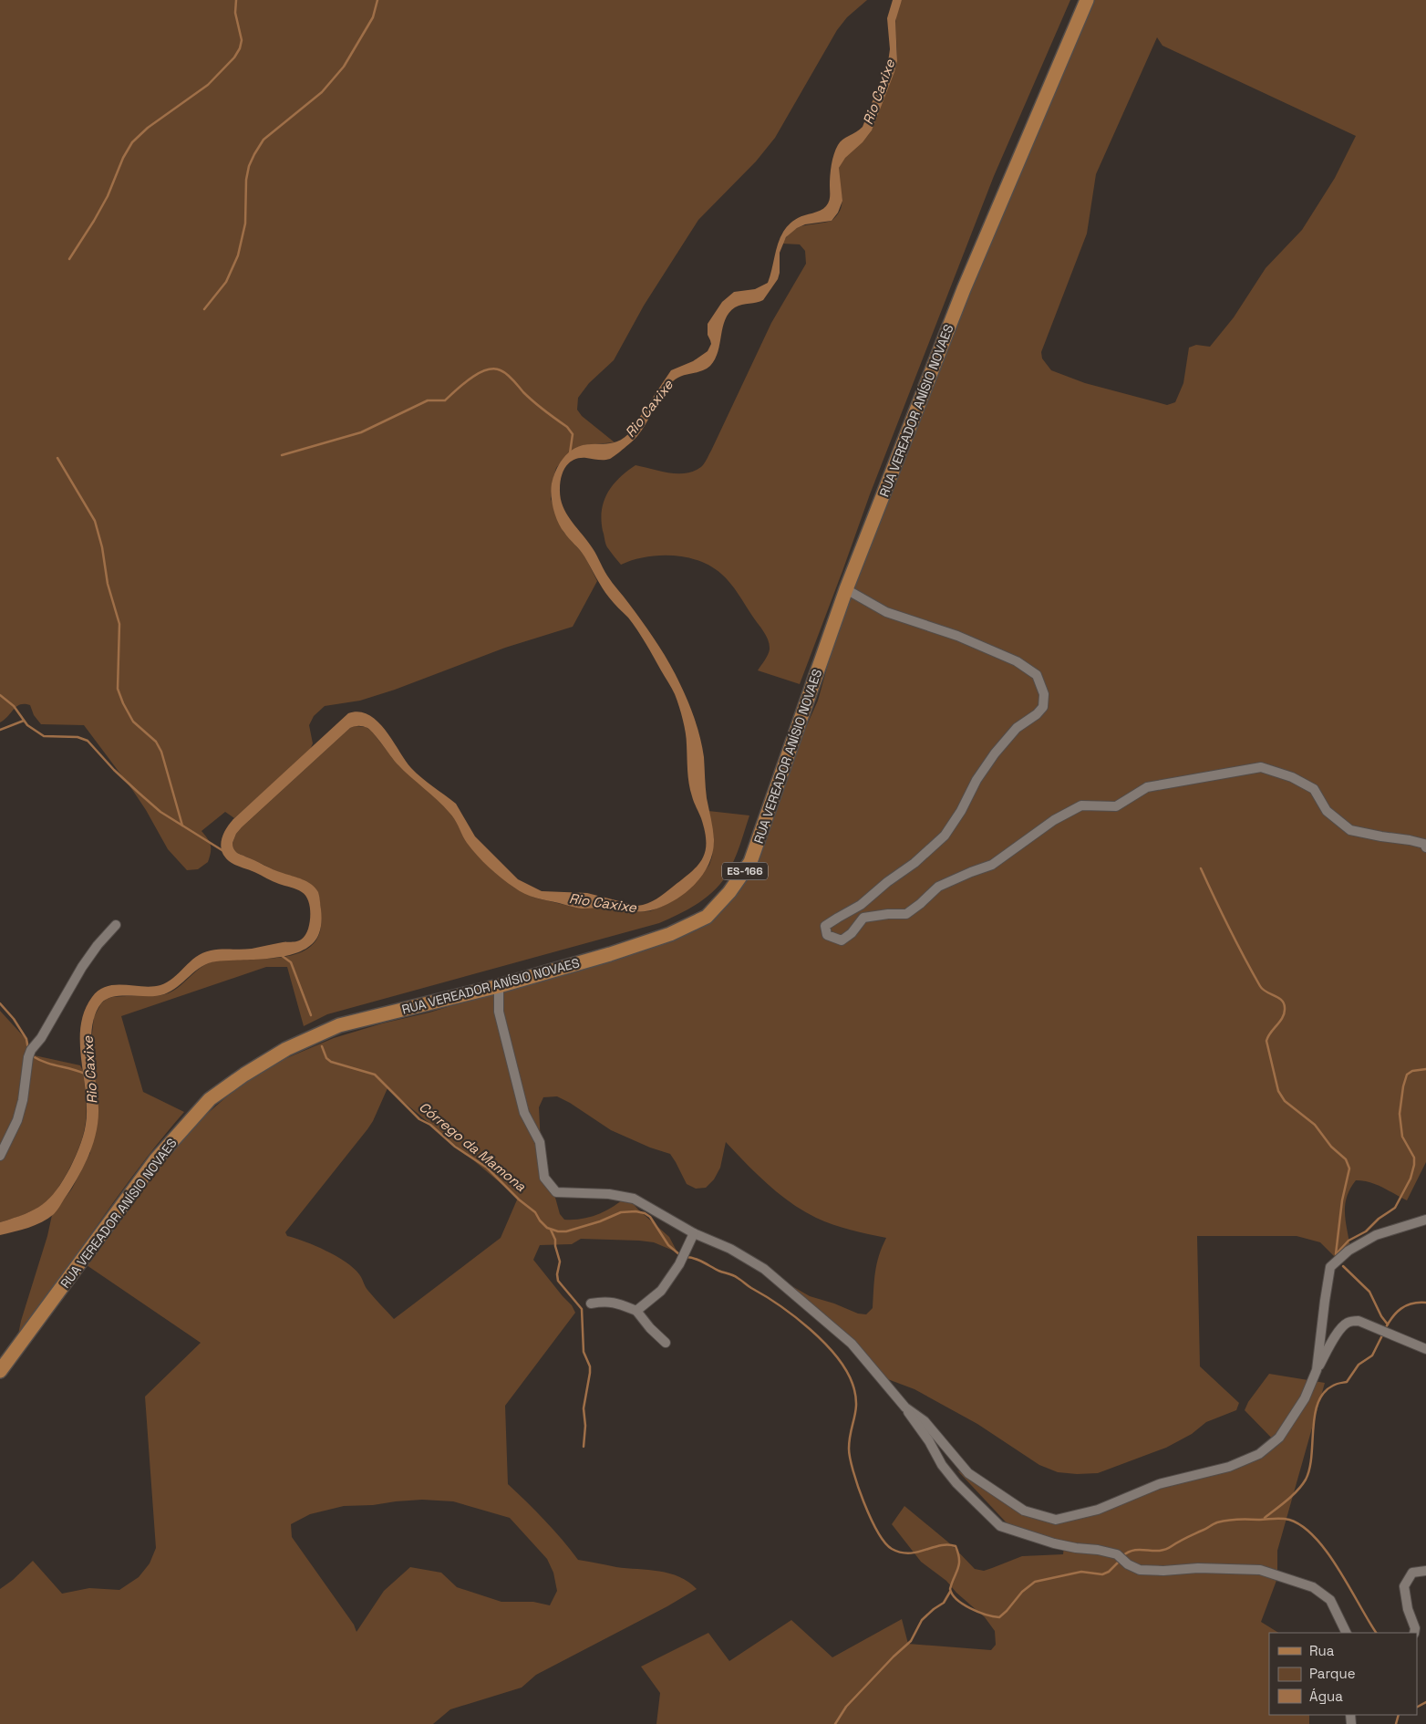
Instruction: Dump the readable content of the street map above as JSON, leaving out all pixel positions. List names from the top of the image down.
{
  "streets": {
    "main road": ["RUA VEREADOR ANÍSIO NOVAES", "ES-166"]
  },
  "water": ["Rio Caxixe", "Córrego da Mamona"],
  "legend": ["Rua", "Parque", "Água"]
}
